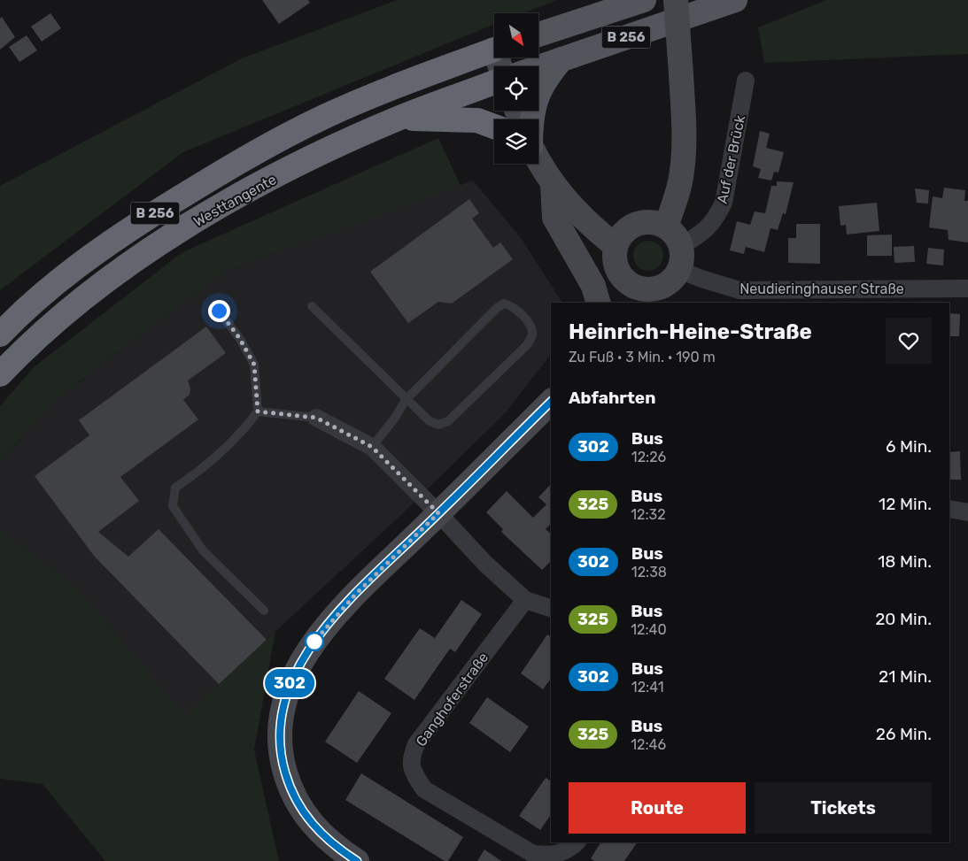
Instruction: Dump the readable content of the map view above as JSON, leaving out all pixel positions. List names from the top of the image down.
{
  "streets": {
    "highway": ["B 256", "Westtangente"],
    "street": ["Auf der Brück", "Neudieringhauser Straße", "Ganghoferstraße"]
  },
  "crossings": [
    ["B 256", "Westtangente"],
    ["Auf der Brück", "Neudieringhauser Straße"]
  ],
  "lines": ["bus line 302"],
  "north": "bottom right",
  "page": {
    "on_map": "302",
    "heading": [
      ["Heinrich-Heine-Straße", "Zu Fuß · 3 Min. · 190 m"],
      "Abfahrten"
    ],
    "list": [
      {
        "mark": "302",
        "name": "Bus",
        "note": "12:26",
        "value": "6 Min."
      },
      {
        "mark": "325",
        "name": "Bus",
        "note": "12:32",
        "value": "12 Min."
      },
      {
        "mark": "302",
        "name": "Bus",
        "note": "12:38",
        "value": "18 Min."
      },
      {
        "mark": "325",
        "name": "Bus",
        "note": "12:40",
        "value": "20 Min."
      },
      {
        "mark": "302",
        "name": "Bus",
        "note": "12:41",
        "value": "21 Min."
      },
      {
        "mark": "325",
        "name": "Bus",
        "note": "12:46",
        "value": "26 Min."
      }
    ],
    "buttons": ["Route", "Tickets"]
  }
}
